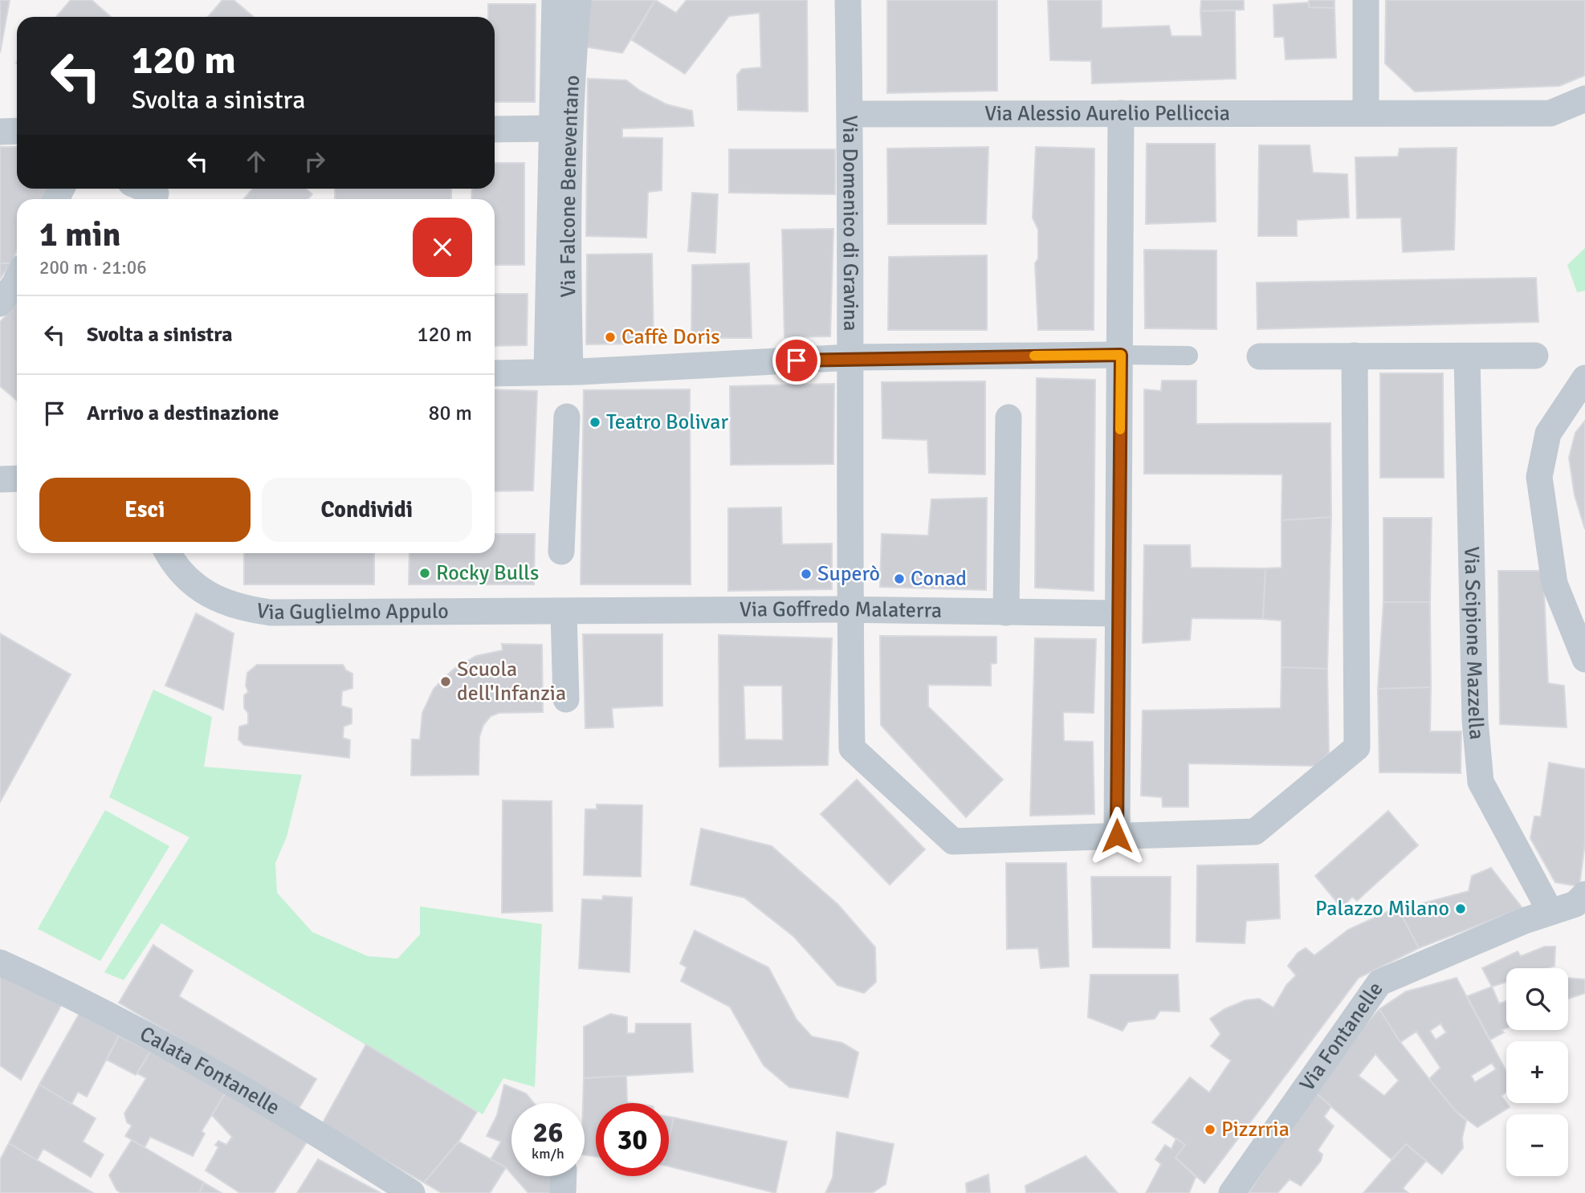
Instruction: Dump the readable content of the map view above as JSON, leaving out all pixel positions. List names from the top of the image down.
{
  "streets": {
    "street": [
      "Via Alessio Aurelio Pelliccia",
      "Via Falcone Beneventano",
      "Via Domenico di Gravina",
      "Via Guglielmo Appulo",
      "Via Goffredo Malaterra",
      "Via Scipione Mazzella",
      "Via Fontanelle",
      "Calata Fontanelle"
    ]
  },
  "crossings": [
    ["Via Alessio Aurelio Pelliccia", "Via Domenico di Gravina"],
    ["Via Domenico di Gravina", "Via Goffredo Malaterra"],
    ["Via Guglielmo Appulo", "Via Goffredo Malaterra"],
    ["Via Scipione Mazzella", "Via Fontanelle"]
  ],
  "places": [
    "Caffè Doris",
    "Teatro Bolivar",
    "Rocky Bulls",
    "Superò",
    "Conad",
    "Scuola dell'Infanzia",
    "Palazzo Milano",
    "Pizzrria"
  ],
  "page": {
    "turn": ["120 m", "Svolta a sinistra"],
    "heading": ["1 min", "200 m · 21:06"],
    "list": [
      {
        "name": "Svolta a sinistra",
        "value": "120 m"
      },
      {
        "name": "Arrivo a destinazione",
        "value": "80 m"
      }
    ],
    "buttons": ["Esci", "Condividi"],
    "map_buttons": ["+", "−"],
    "speed": "26 km/h",
    "limit": "30"
  }
}
